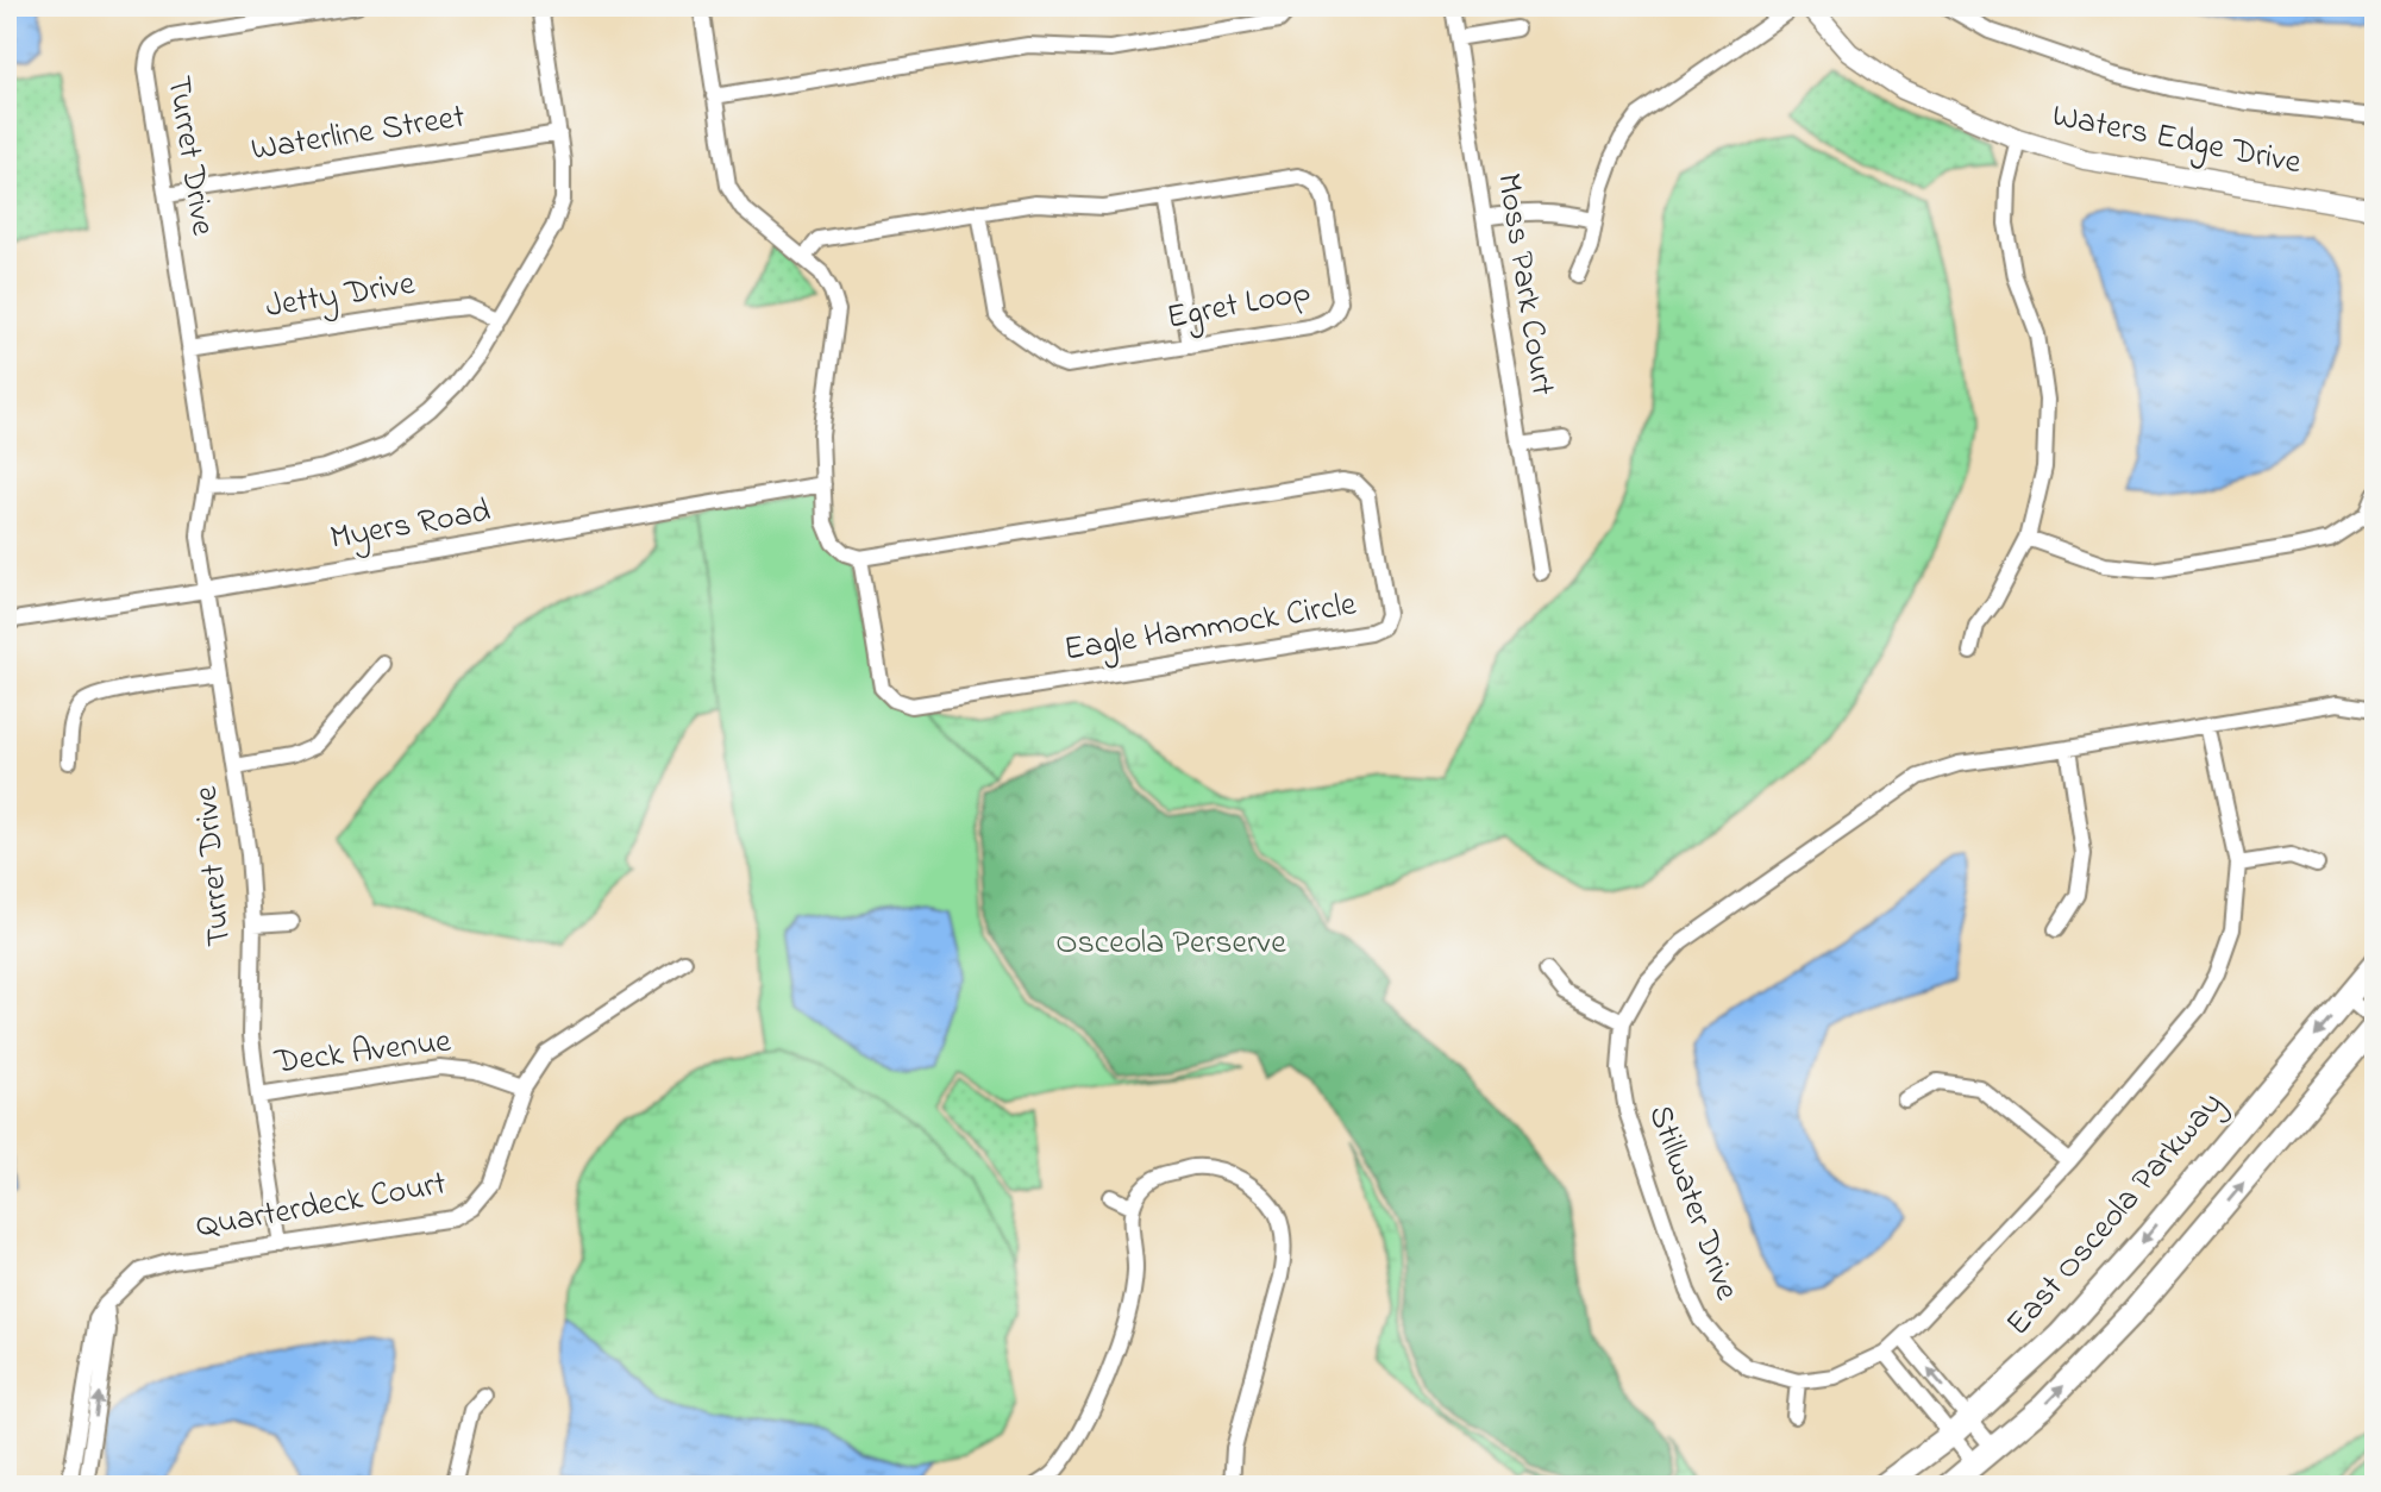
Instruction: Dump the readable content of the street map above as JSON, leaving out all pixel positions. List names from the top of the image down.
{
  "streets": {
    "main road": ["East Osceola Parkway"],
    "street": [
      "Waterline Street",
      "Waters Edge Drive",
      "Turret Drive",
      "Moss Park Court",
      "Jetty Drive",
      "Egret Loop",
      "Myers Road",
      "Eagle Hammock Circle",
      "Deck Avenue",
      "Stillwater Drive",
      "Quarterdeck Court"
    ]
  },
  "crossings": [
    ["Waterline Street", "Turret Drive"],
    ["Turret Drive", "Jetty Drive"],
    ["Turret Drive", "Myers Road"],
    ["Turret Drive", "Deck Avenue"],
    ["Turret Drive", "Quarterdeck Court"],
    ["Deck Avenue", "Quarterdeck Court"]
  ],
  "parks": ["Osceola Perserve"]
}
